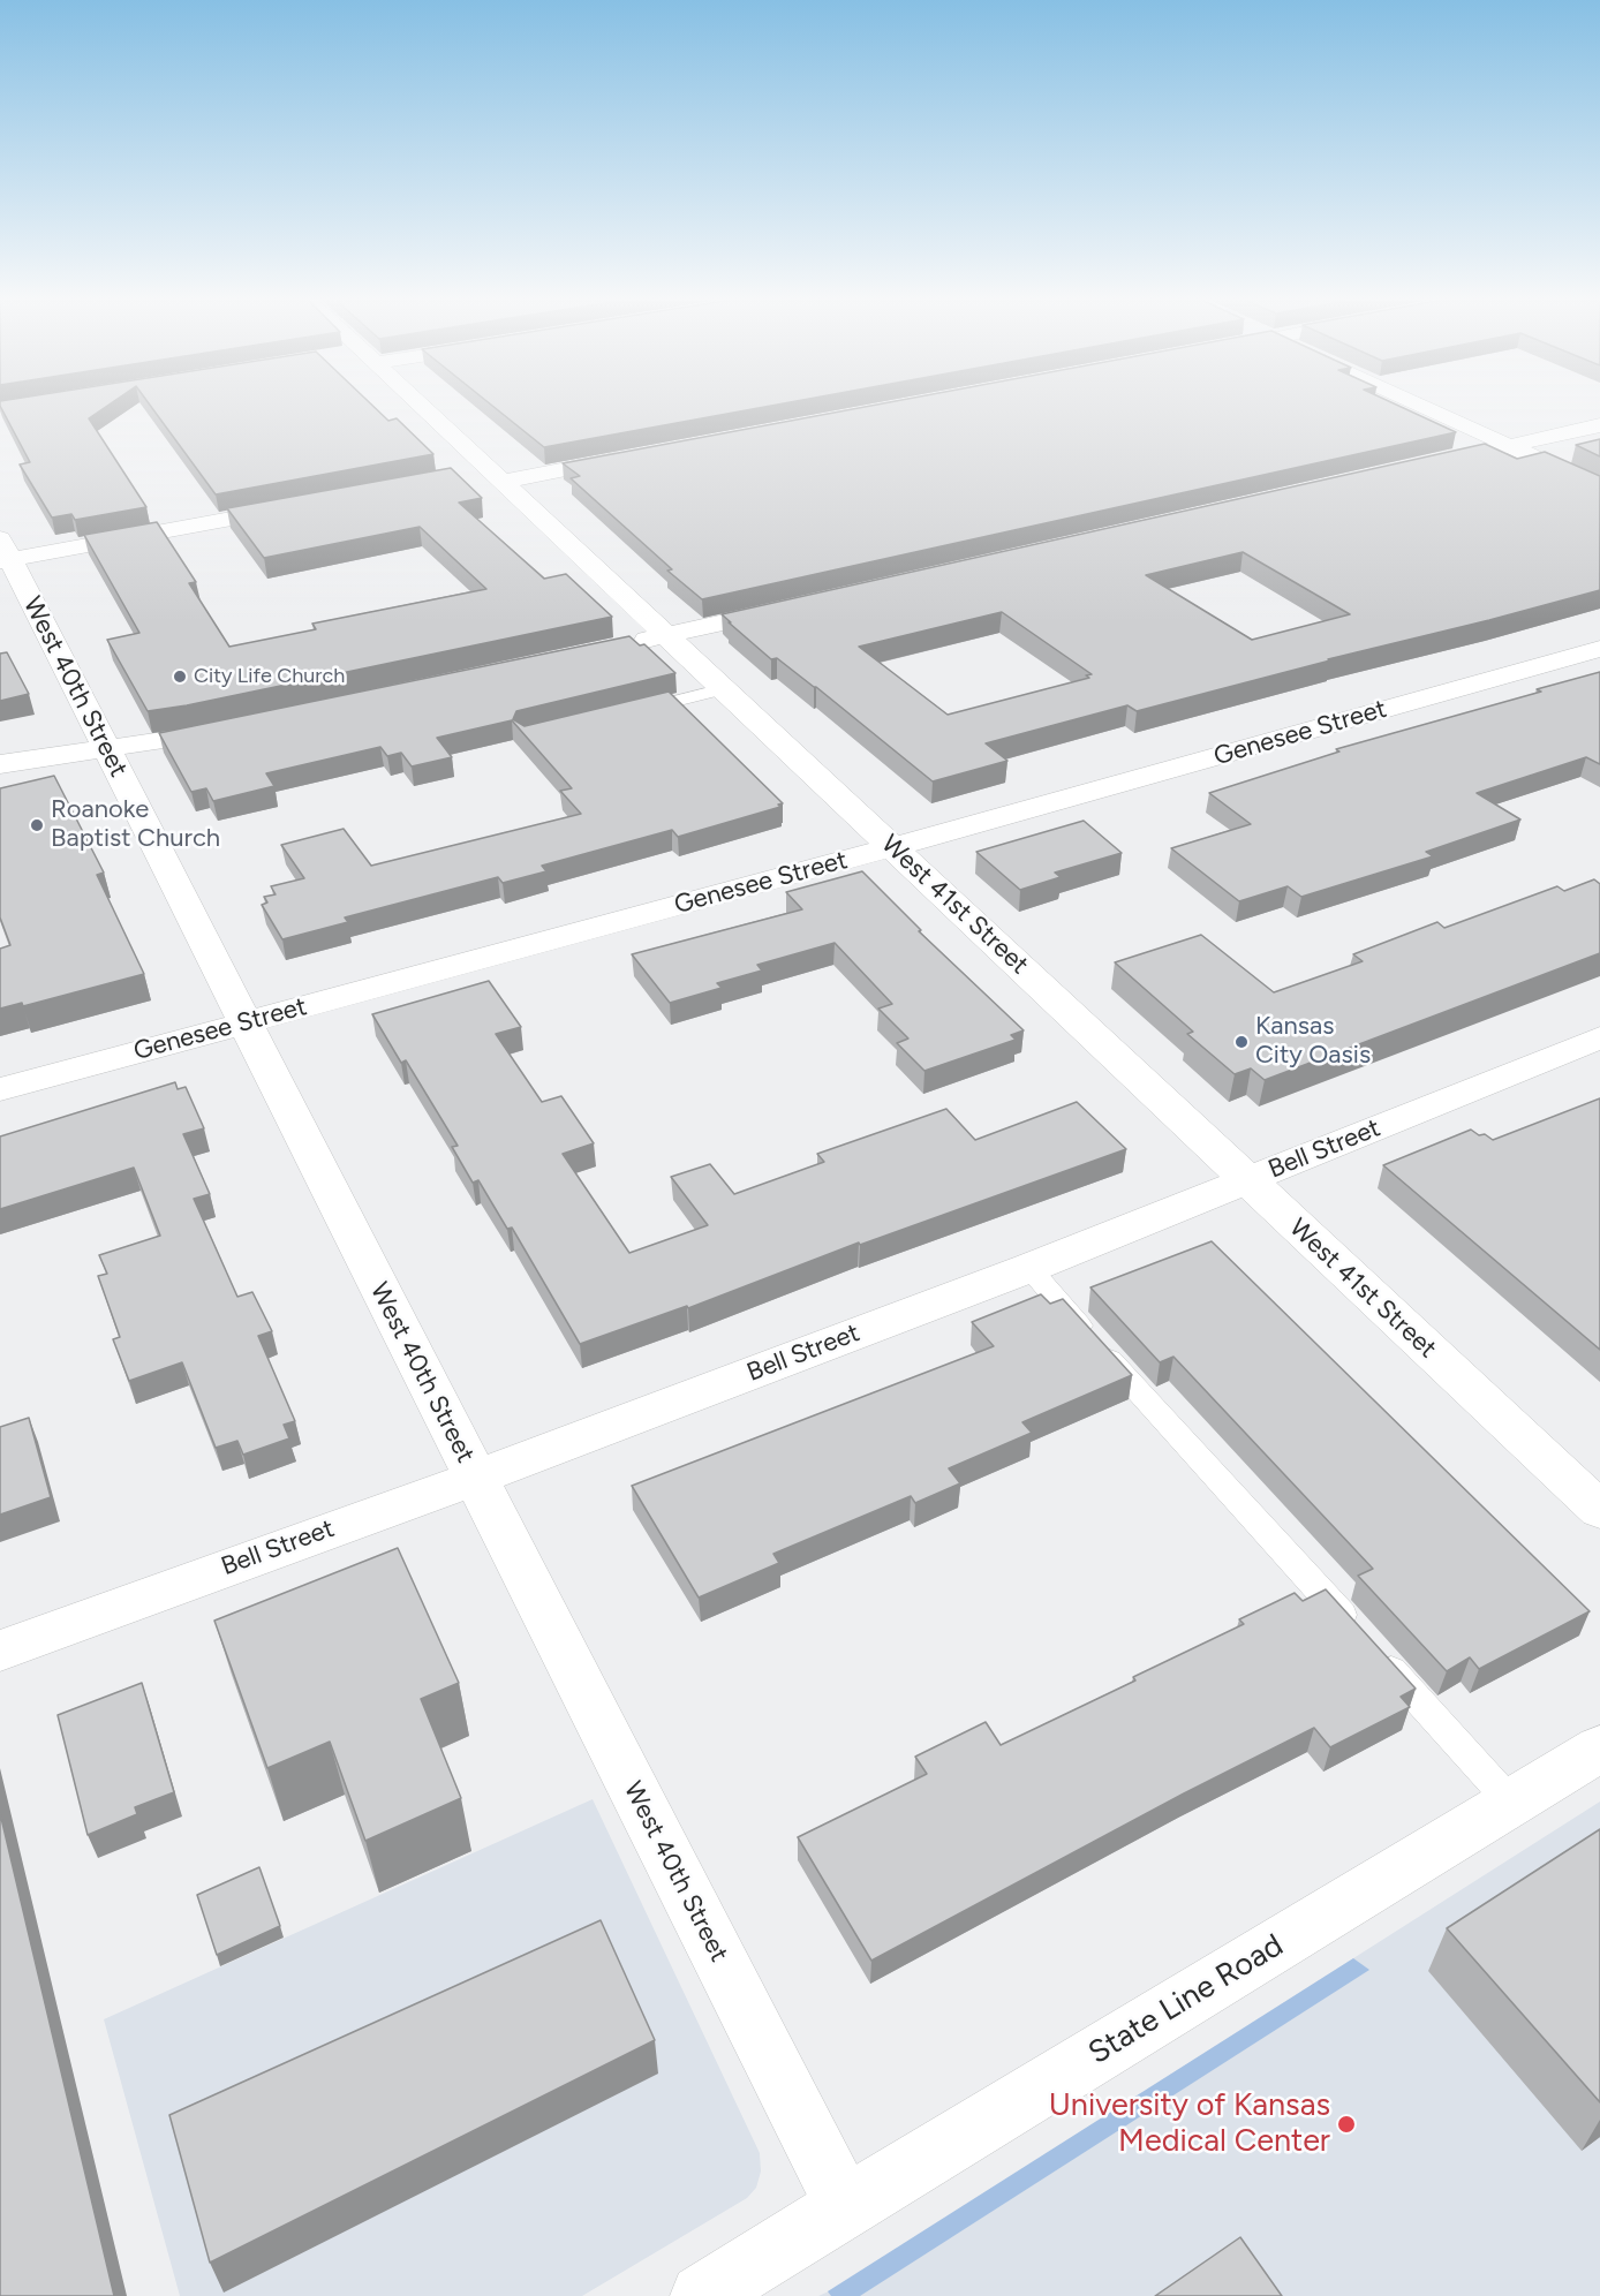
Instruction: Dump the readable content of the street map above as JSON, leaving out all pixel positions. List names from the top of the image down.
{
  "streets": {
    "street": [
      "West 40th Street",
      "Genesee Street",
      "West 41st Street",
      "Bell Street",
      "State Line Road"
    ]
  },
  "crossings": [
    ["West 40th Street", "Genesee Street"],
    ["West 40th Street", "Bell Street"],
    ["West 40th Street", "State Line Road"],
    ["Genesee Street", "West 41st Street"],
    ["West 41st Street", "Bell Street"]
  ],
  "places": [
    "City Life Church",
    "Roanoke Baptist Church",
    "Kansas City Oasis",
    "University of Kansas Medical Center"
  ]
}
